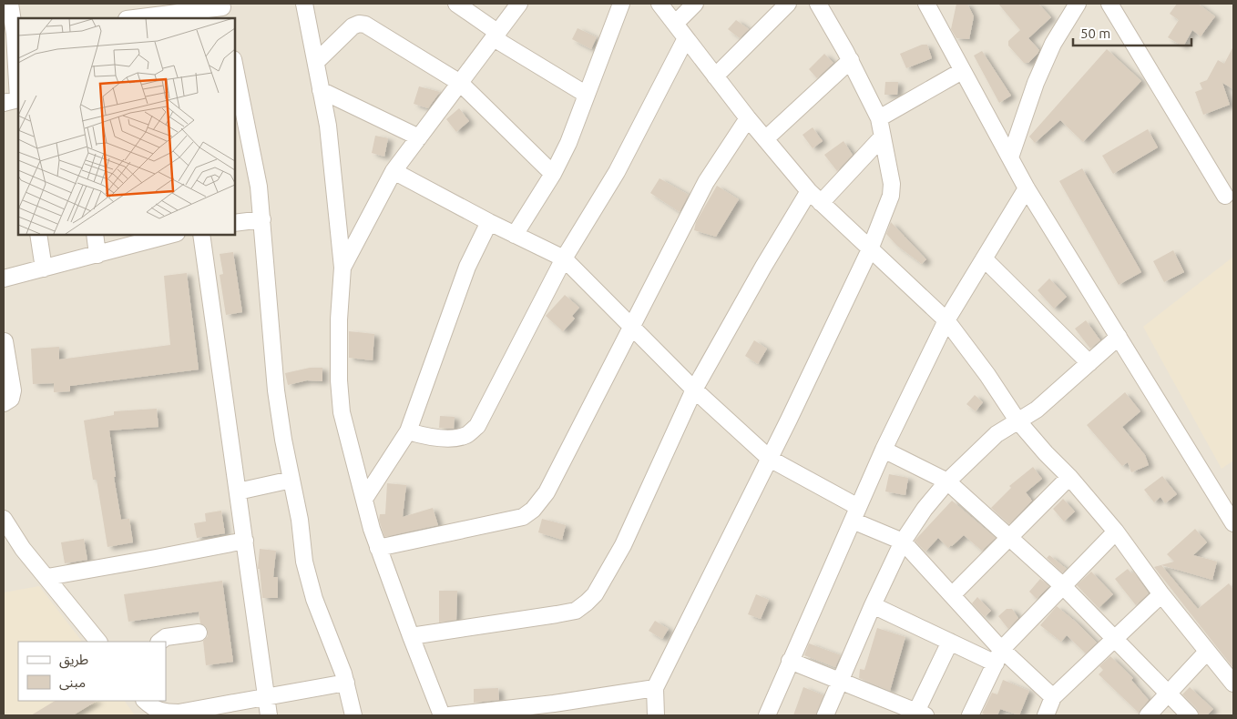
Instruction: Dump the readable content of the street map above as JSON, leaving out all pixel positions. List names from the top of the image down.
{
  "legend": ["طريق", "مبنى"],
  "scale_bar": "50 m"
}
